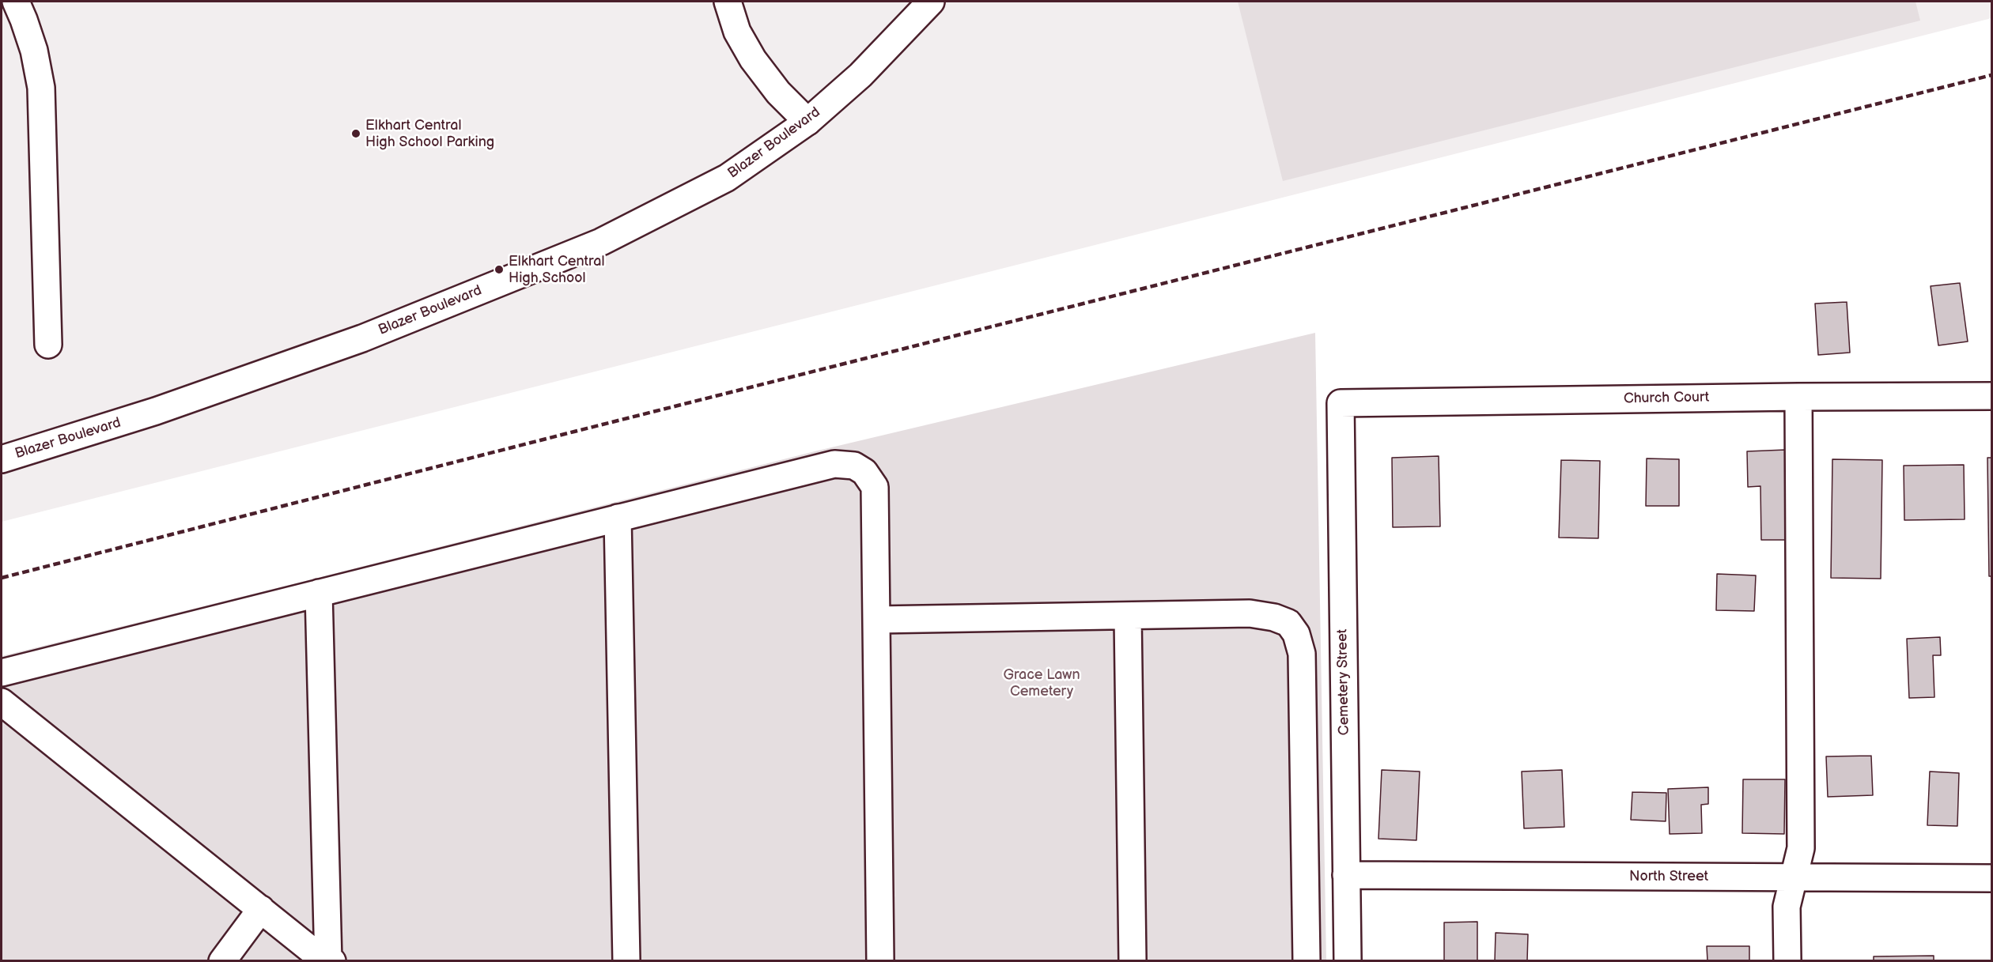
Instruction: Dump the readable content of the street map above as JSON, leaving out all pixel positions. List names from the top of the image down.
{
  "streets": {
    "street": [
      "Blazer Boulevard",
      "Church Court",
      "Cemetery Street",
      "North Street"
    ]
  },
  "crossings": [
    ["Church Court", "Cemetery Street"],
    ["Cemetery Street", "North Street"]
  ],
  "parks": ["Grace Lawn Cemetery"],
  "places": ["Elkhart Central High School Parking", "Elkhart Central High School"]
}
